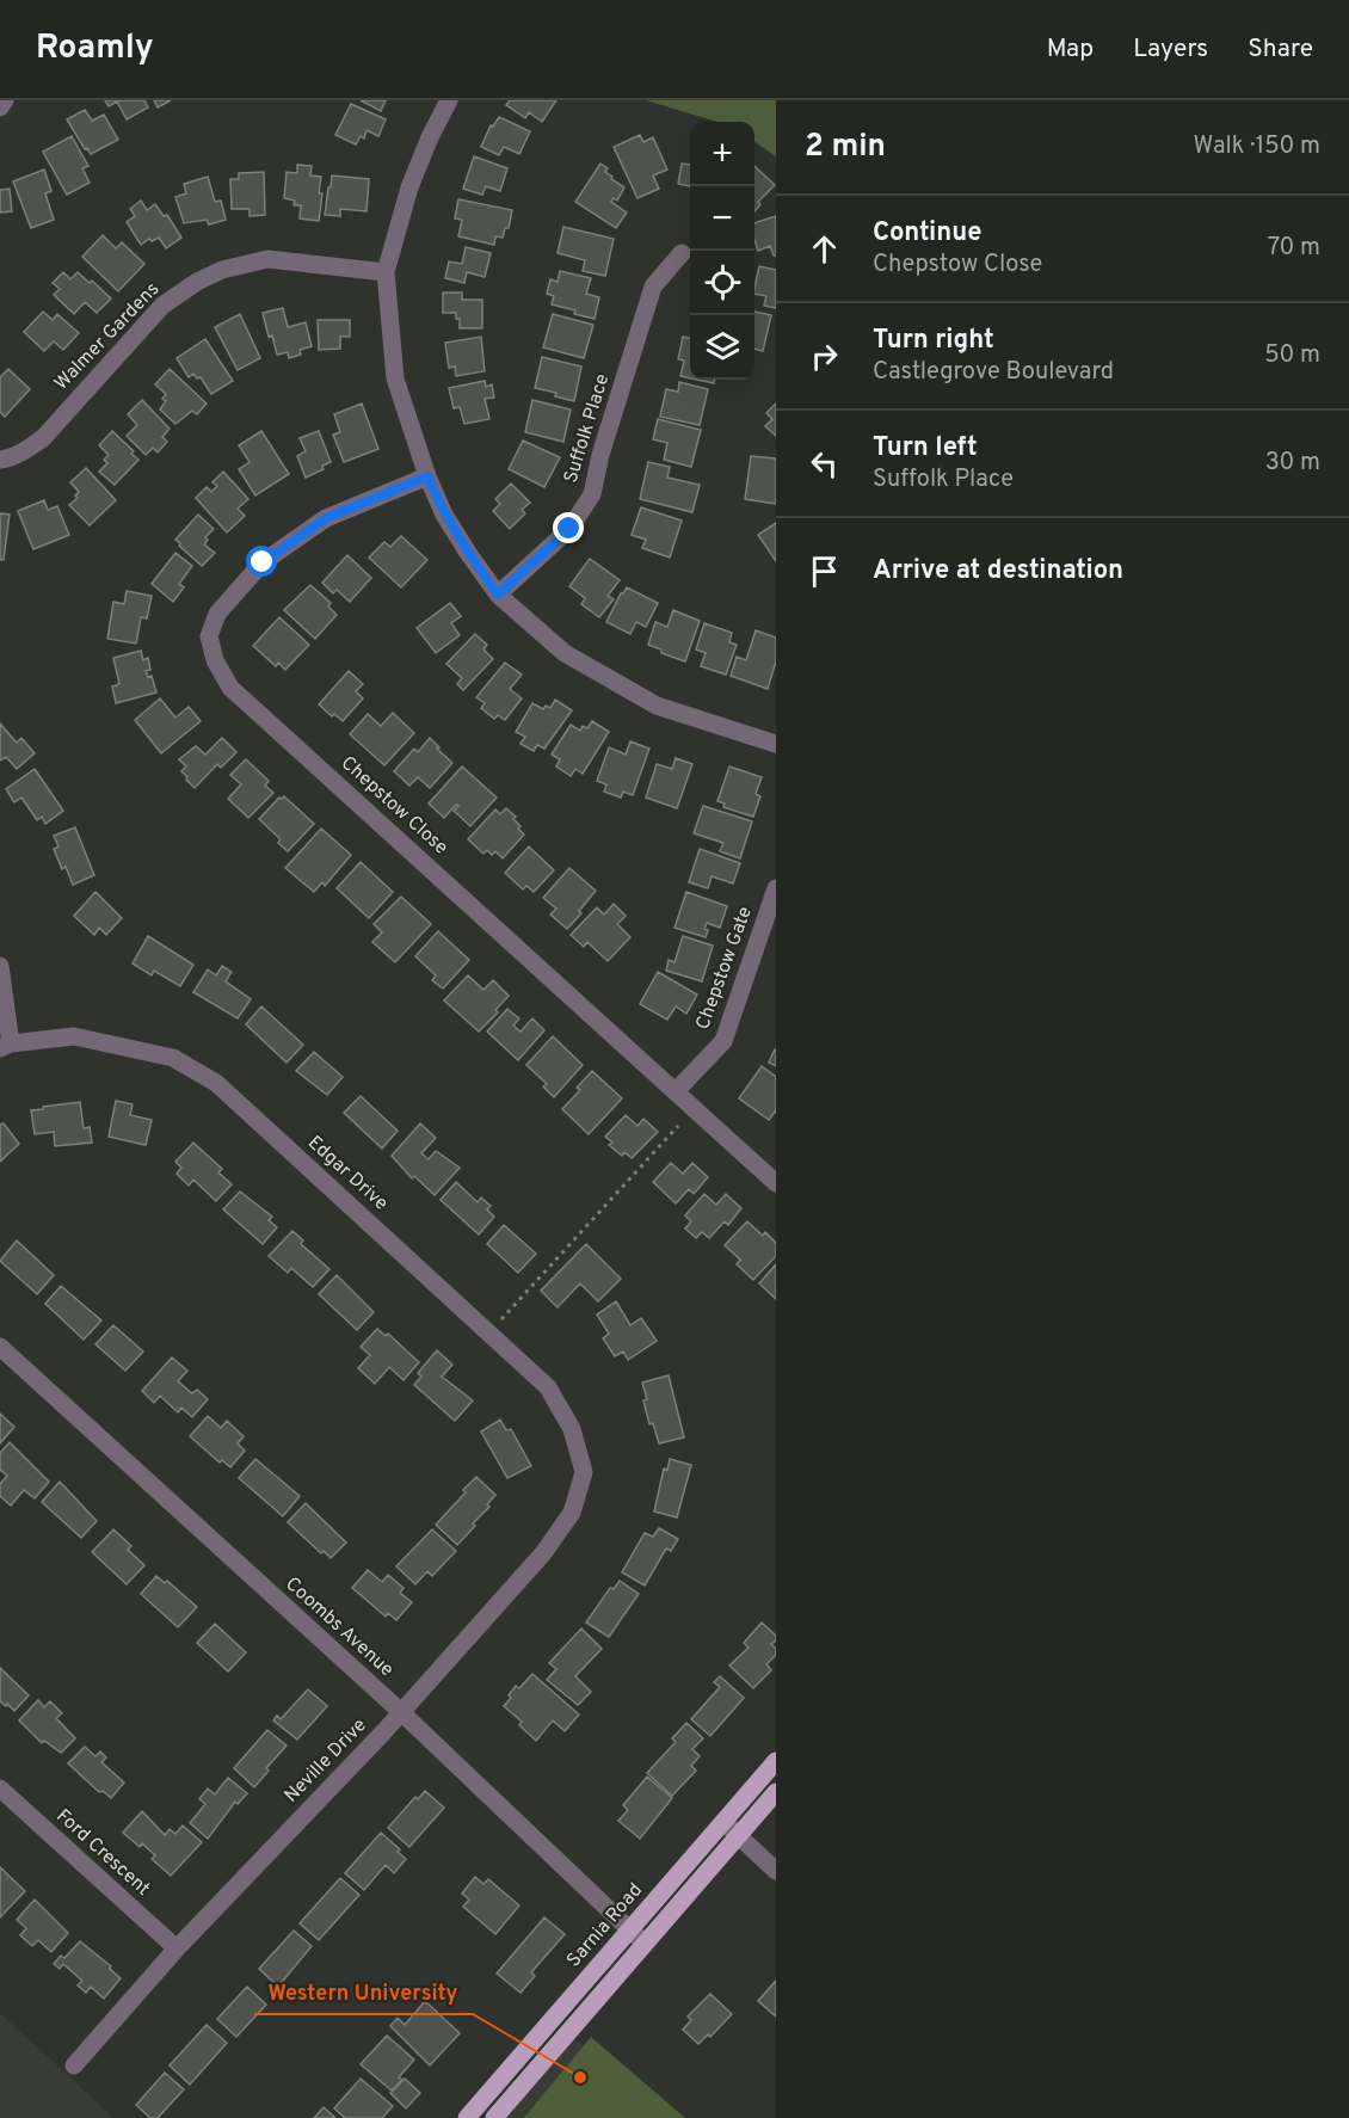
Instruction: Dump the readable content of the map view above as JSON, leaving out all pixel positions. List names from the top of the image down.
{
  "streets": {
    "main road": ["Sarnia Road"],
    "street": [
      "Walmer Gardens",
      "Suffolk Place",
      "Chepstow Close",
      "Chepstow Gate",
      "Edgar Drive",
      "Coombs Avenue",
      "Neville Drive",
      "Ford Crescent"
    ]
  },
  "crossings": [
    ["Chepstow Close", "Chepstow Gate"],
    ["Edgar Drive", "Neville Drive"],
    ["Coombs Avenue", "Neville Drive"],
    ["Coombs Avenue", "Sarnia Road"],
    ["Neville Drive", "Ford Crescent"]
  ],
  "places": ["Western University"],
  "page": {
    "header": "Roamly",
    "nav": ["Map", "Layers", "Share"],
    "heading": ["2 min", "Walk · 150 m"],
    "map_buttons": ["+", "−"],
    "list": [
      ["Continue", "Chepstow Close", "70 m"],
      ["Turn right", "Castlegrove Boulevard", "50 m"],
      ["Turn left", "Suffolk Place", "30 m"],
      "Arrive at destination"
    ]
  }
}
